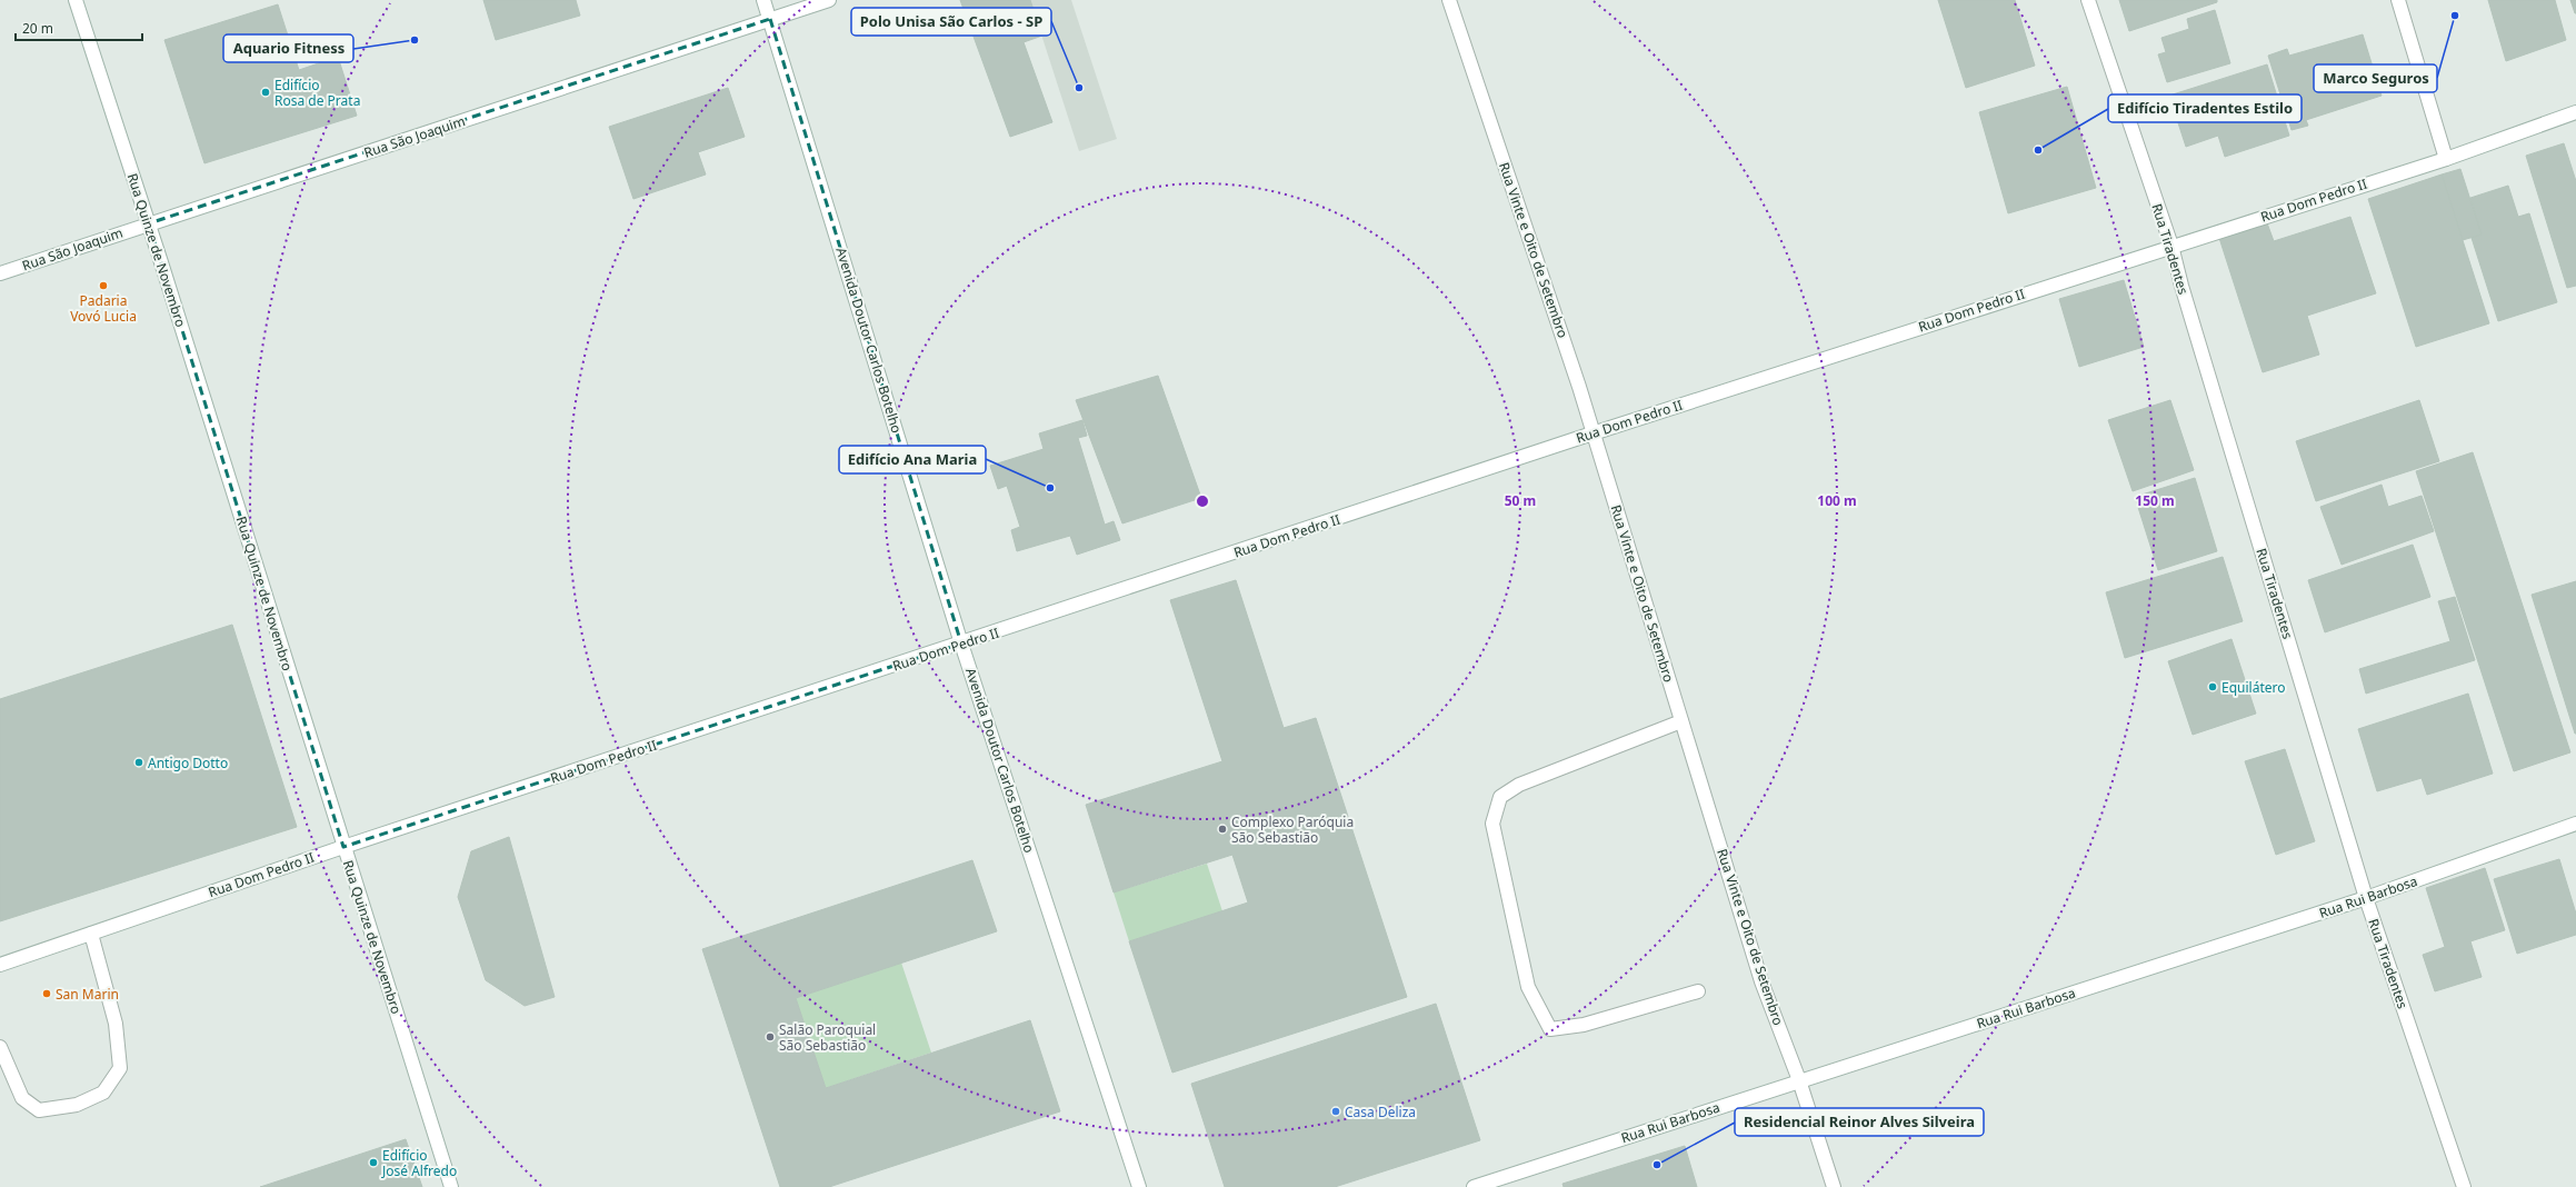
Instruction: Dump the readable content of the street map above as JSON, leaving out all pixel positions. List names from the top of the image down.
{
  "streets": {
    "main road": [
      "Rua São Joaquim",
      "Rua Dom Pedro II",
      "Rua Tiradentes",
      "Rua Quinze de Novembro",
      "Rua Vinte e Oito de Setembro",
      "Avenida Doutor Carlos Botelho",
      "Rua Rui Barbosa"
    ]
  },
  "crossings": [
    ["Rua São Joaquim", "Rua Quinze de Novembro"],
    ["Rua São Joaquim", "Avenida Doutor Carlos Botelho"],
    ["Rua Dom Pedro II", "Rua Tiradentes"],
    ["Rua Dom Pedro II", "Rua Quinze de Novembro"],
    ["Rua Dom Pedro II", "Rua Vinte e Oito de Setembro"],
    ["Rua Dom Pedro II", "Avenida Doutor Carlos Botelho"],
    ["Rua Tiradentes", "Rua Rui Barbosa"],
    ["Rua Vinte e Oito de Setembro", "Rua Rui Barbosa"]
  ],
  "places": [
    "Marco Seguros",
    "Aquario Fitness",
    "Polo Unisa São Carlos - SP",
    "Edifício Rosa de Prata",
    "Edifício Tiradentes Estilo",
    "Padaria Vovó Lucia",
    "Edifício Ana Maria",
    "Equilátero",
    "Antigo Dotto",
    "Complexo Paróquia São Sebastião",
    "San Marin",
    "Salão Paroquial São Sebastião",
    "Casa Deliza",
    "Edifício José Alfredo",
    "Residencial Reinor Alves Silveira"
  ],
  "scale_bar": "20 m",
  "rings": ["50 m", "100 m", "150 m"]
}
